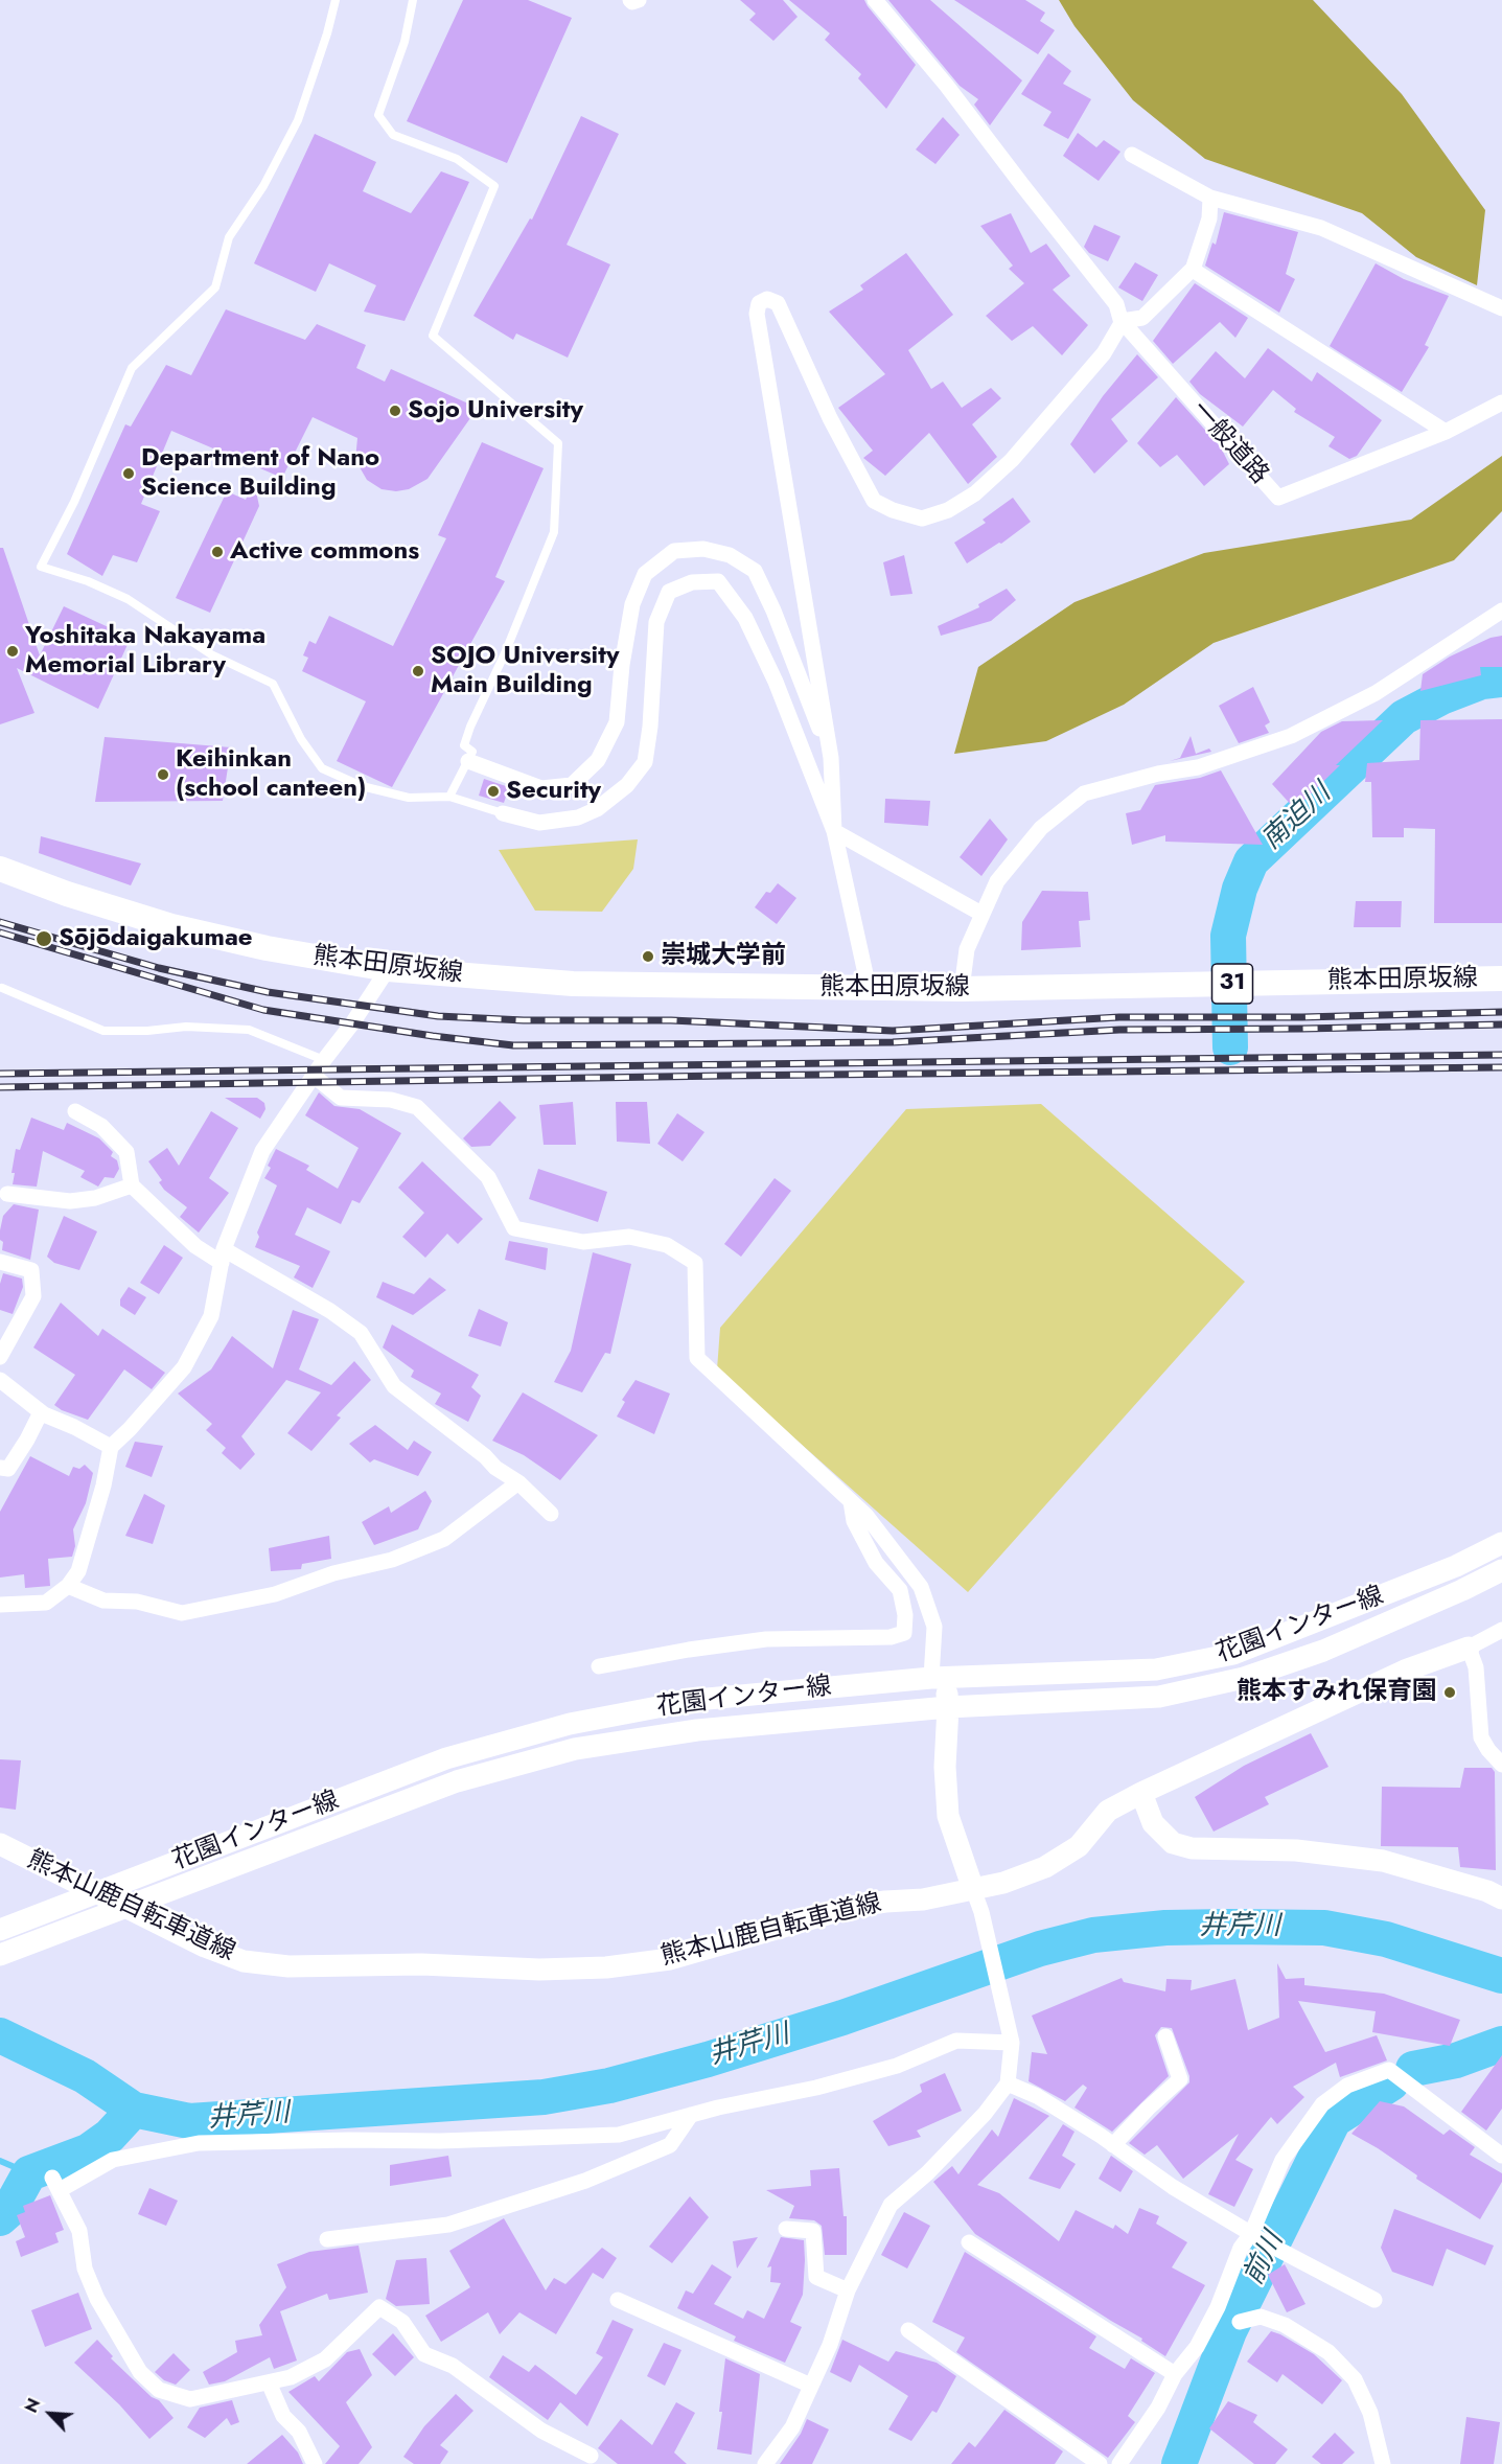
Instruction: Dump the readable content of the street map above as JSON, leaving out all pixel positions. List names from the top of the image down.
{
  "streets": {
    "main road": [
      "熊本田原坂線",
      "31",
      "花園インター線",
      "熊本山鹿自転車道線"
    ],
    "street": ["一般道路"]
  },
  "water": ["南迫川", "井芹川", "前川"],
  "places": [
    "Sojo University",
    "Department of Nano Science Building",
    "Active commons",
    "Yoshitaka Nakayama Memorial Library",
    "SOJO University Main Building",
    "Keihinkan (school canteen)",
    "Security",
    "Sōjōdaigakumae",
    "崇城大学前",
    "熊本すみれ保育園"
  ],
  "north": "top left"
}
